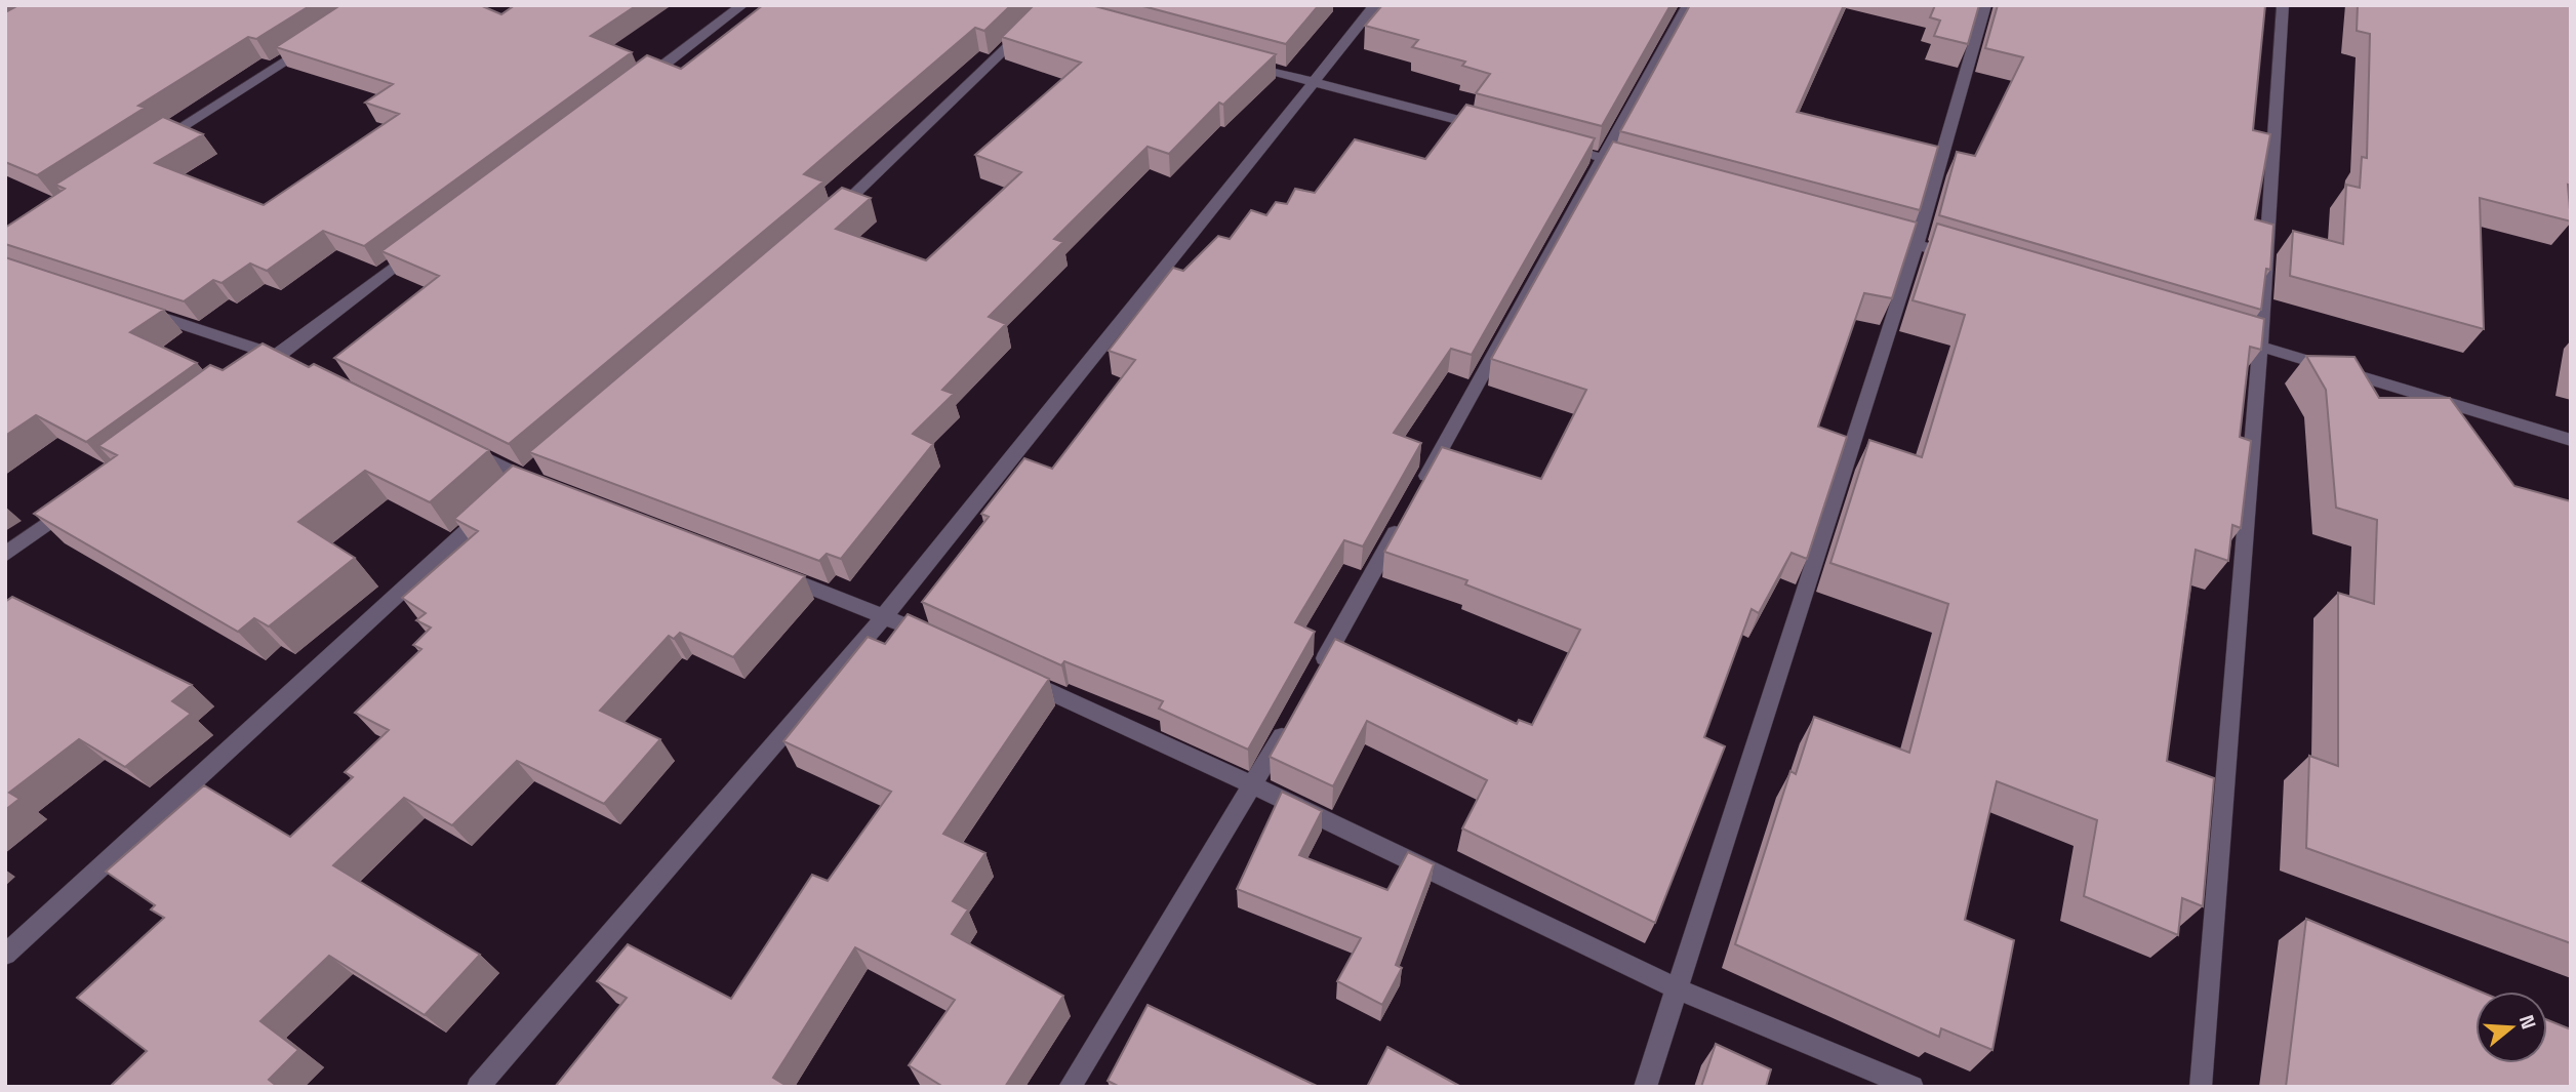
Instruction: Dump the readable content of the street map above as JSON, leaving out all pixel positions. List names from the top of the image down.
{
  "north": "right"
}
